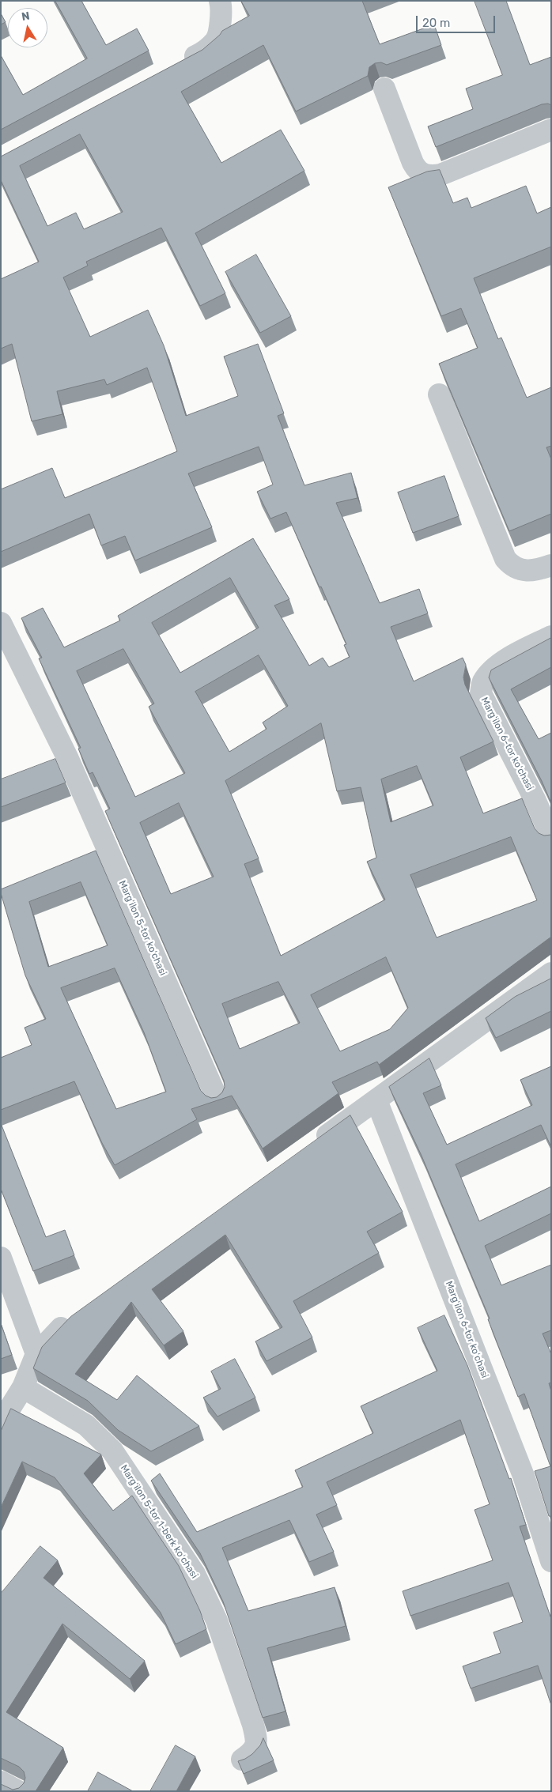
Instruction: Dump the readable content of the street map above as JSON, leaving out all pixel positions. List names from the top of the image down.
{
  "streets": {
    "street": ["Margʻilon 6-tor koʻchasi", "Margʻilon 5-tor koʻchasi", "Margʻilon 5-tor 1-berk koʻchasi"]
  },
  "scale_bar": "20 m",
  "north": "top"
}
